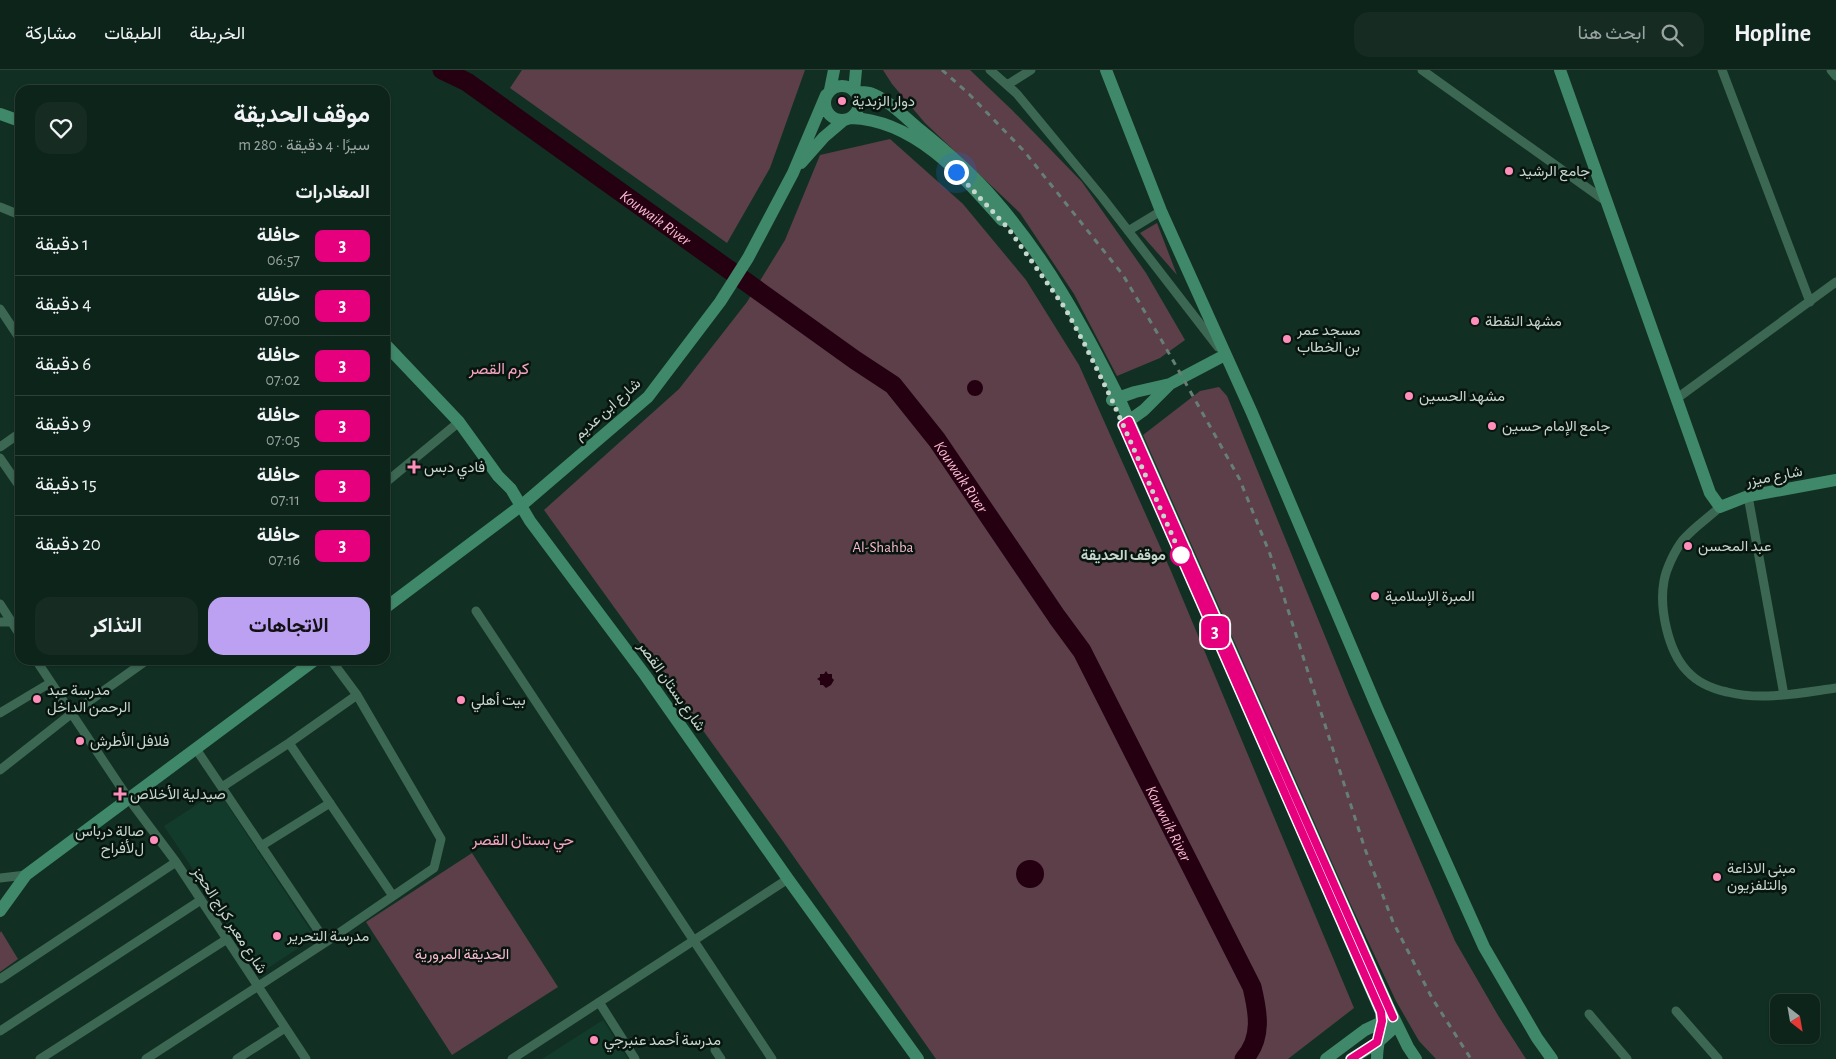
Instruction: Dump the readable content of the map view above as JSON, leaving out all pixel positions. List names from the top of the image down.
{
  "streets": {
    "main road": ["شارع ابن عديم", "شارع ميزر", "شارع بستان القصر"],
    "street": ["شارع معبر كراج الحجز"]
  },
  "crossings": [
    ["شارع ابن عديم", "شارع بستان القصر"]
  ],
  "districts": ["كرم القصر", "حي بستان القصر"],
  "water": ["Kouwaik River"],
  "parks": ["Al-Shahba", "الحديقة المرورية"],
  "places": {
    "other": [
      "دوار الزبدية",
      "جامع الرشيد",
      "مشهد النقطة",
      "مسجد عمر بن الخطاب",
      "مشهد الحسين",
      "جامع الإمام حسين",
      "عبد المحسن",
      "موقف الحديقة",
      "المبرة الإسلامية",
      "مدرسة عبد الرحمن الداخل",
      "بيت أهلي",
      "فلافل اﻷطرش",
      "صالة درباس لﻷفراح",
      "مبنى الاذاعة والتلفزيون",
      "مدرسة التحرير",
      "مدرسة أحمد عنبرجي"
    ],
    "health": ["فادي دبس", "صيدلية اﻷخلاص"]
  },
  "lines": ["bus line 3"],
  "north": "bottom right",
  "page": {
    "header": "Hopline",
    "search": "ابحث هنا",
    "nav": ["الخريطة", "الطبقات", "مشاركة"],
    "on_map": "3",
    "heading": [
      ["موقف الحديقة", "سيرًا · 4 دقيقة · 280 m"],
      "المغادرات"
    ],
    "list": [
      {
        "mark": "3",
        "name": "حافلة",
        "note": "06:57",
        "value": "1 دقيقة"
      },
      {
        "mark": "3",
        "name": "حافلة",
        "note": "07:00",
        "value": "4 دقيقة"
      },
      {
        "mark": "3",
        "name": "حافلة",
        "note": "07:02",
        "value": "6 دقيقة"
      },
      {
        "mark": "3",
        "name": "حافلة",
        "note": "07:05",
        "value": "9 دقيقة"
      },
      {
        "mark": "3",
        "name": "حافلة",
        "note": "07:11",
        "value": "15 دقيقة"
      },
      {
        "mark": "3",
        "name": "حافلة",
        "note": "07:16",
        "value": "20 دقيقة"
      }
    ],
    "buttons": ["الاتجاهات", "التذاكر"]
  }
}
